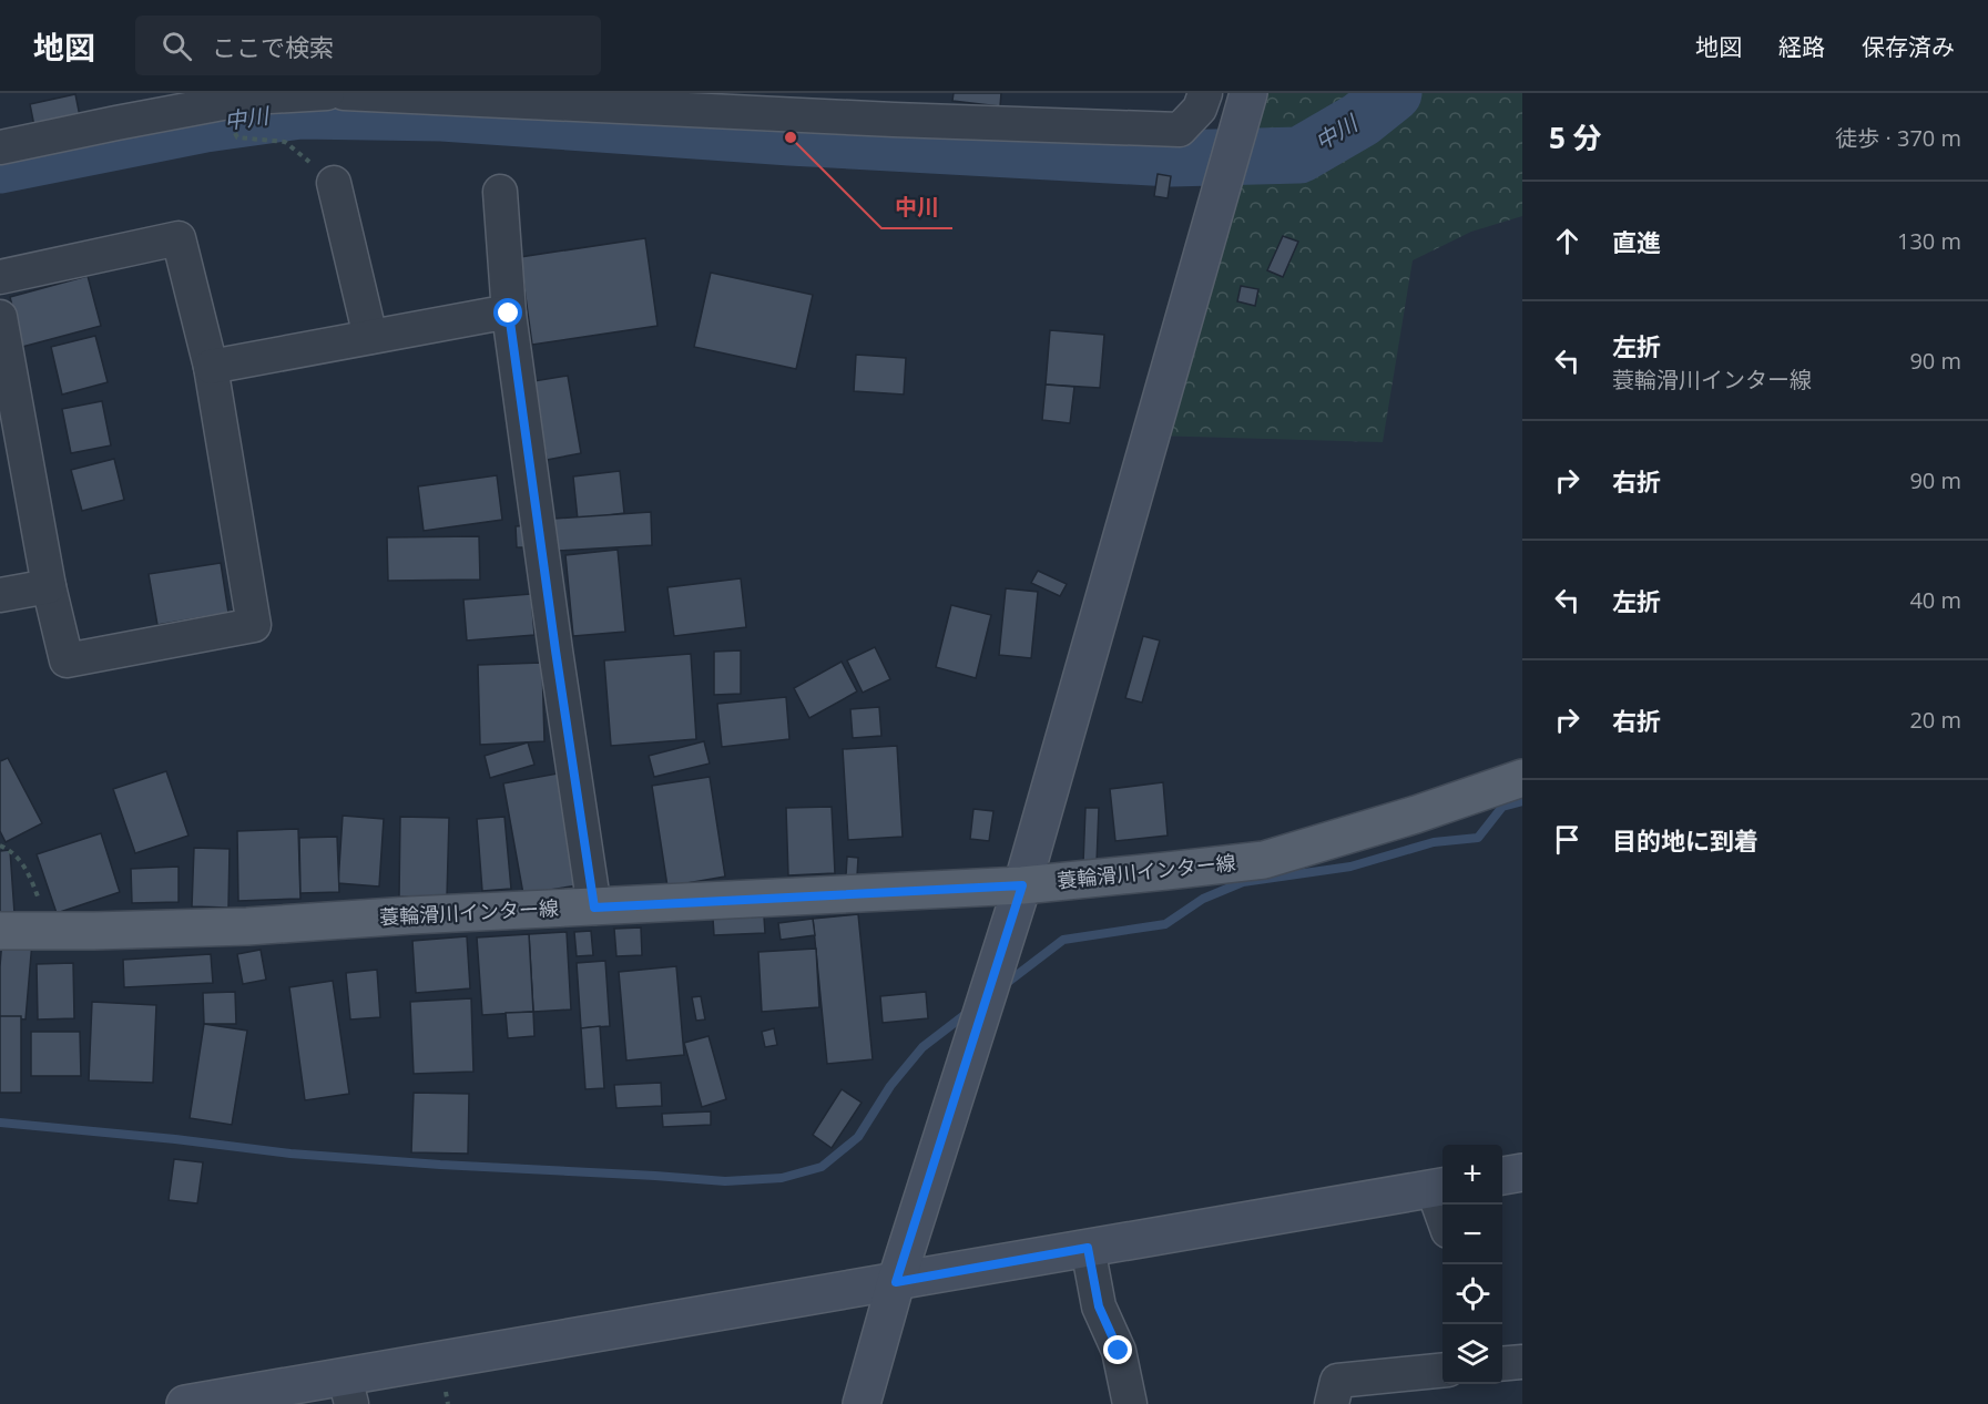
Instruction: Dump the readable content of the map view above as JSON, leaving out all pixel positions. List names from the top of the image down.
{
  "streets": {
    "main road": ["蓑輪滑川インター線"]
  },
  "water": ["中川"],
  "places": ["中川"],
  "page": {
    "header": "地図",
    "search": "ここで検索",
    "nav": ["地図", "経路", "保存済み"],
    "heading": ["5 分", "徒歩 · 370 m"],
    "list": [
      ["直進", "130 m"],
      ["左折", "蓑輪滑川インター線", "90 m"],
      ["右折", "90 m"],
      ["左折", "40 m"],
      ["右折", "20 m"],
      "目的地に到着"
    ],
    "map_buttons": ["+", "−"]
  }
}
